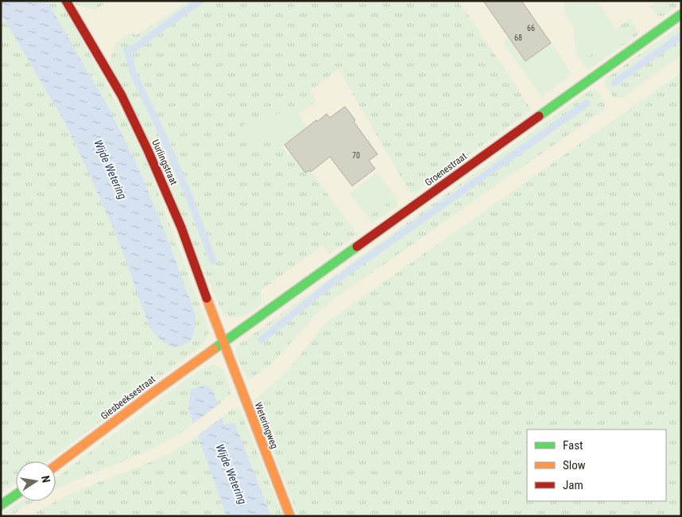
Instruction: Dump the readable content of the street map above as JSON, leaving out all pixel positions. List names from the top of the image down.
{
  "streets": {
    "street": [
      "Uurlingstraat",
      "Groenestraat",
      "Giesbeeksestraat",
      "Weteringweg"
    ]
  },
  "crossings": [
    ["Uurlingstraat", "Groenestraat"],
    ["Uurlingstraat", "Giesbeeksestraat"],
    ["Uurlingstraat", "Weteringweg"],
    ["Groenestraat", "Giesbeeksestraat"],
    ["Groenestraat", "Weteringweg"],
    ["Giesbeeksestraat", "Weteringweg"]
  ],
  "water": ["Wijde Wetering"],
  "house_numbers": ["66", "68", "70"],
  "legend": ["Fast", "Slow", "Jam"],
  "north": "right"
}
